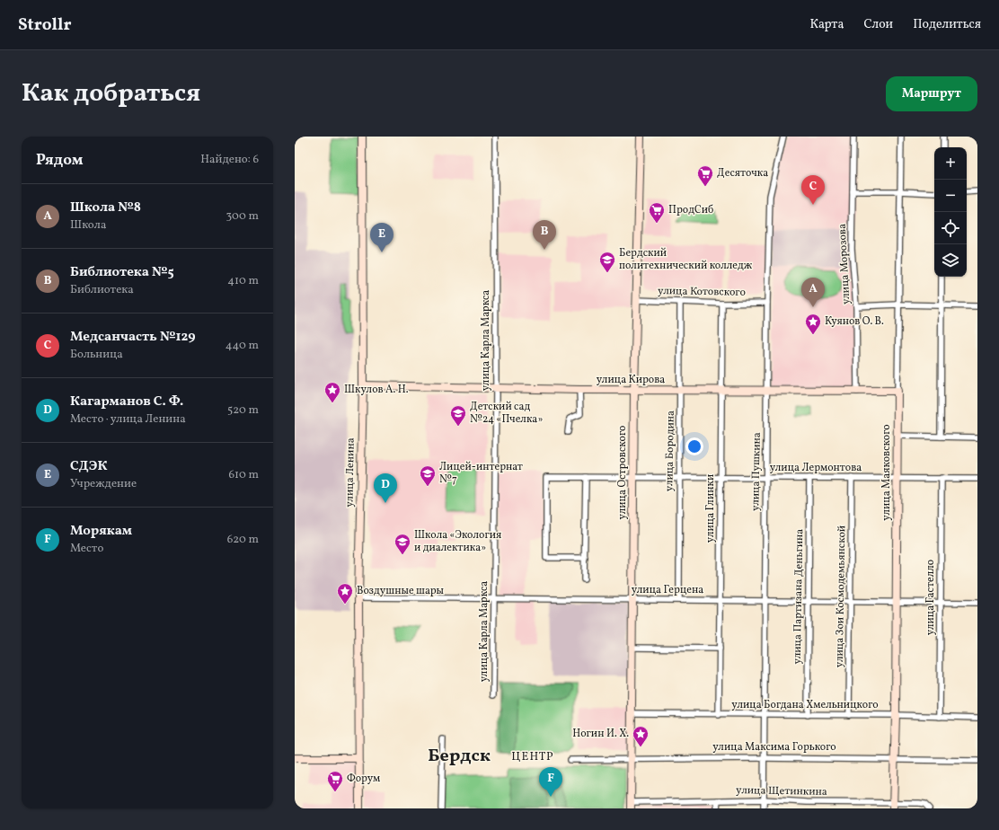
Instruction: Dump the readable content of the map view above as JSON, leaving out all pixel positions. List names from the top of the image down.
{
  "streets": {
    "street": [
      "улица Морозова",
      "улица Котовского",
      "улица Карла Маркса",
      "улица Кирова",
      "улица Бородина",
      "улица Лермонтова",
      "улица Пушкина",
      "улица Ленина",
      "улица Островского",
      "улица Маяковского",
      "улица Глинки",
      "улица Герцена",
      "улица Партизана Деньгина",
      "улица Зои Космодемьянской",
      "улица Гастелло",
      "улица Богдана Хмельницкого",
      "улица Максима Горького",
      "улица Щетинкина"
    ]
  },
  "crossings": [
    ["улица Морозова", "улица Кирова"],
    ["улица Котовского", "улица Бородина"],
    ["улица Котовского", "улица Пушкина"],
    ["улица Котовского", "улица Островского"],
    ["улица Котовского", "улица Глинки"],
    ["улица Карла Маркса", "улица Кирова"],
    ["улица Карла Маркса", "улица Герцена"],
    ["улица Кирова", "улица Бородина"],
    ["улица Кирова", "улица Пушкина"],
    ["улица Кирова", "улица Ленина"],
    ["улица Кирова", "улица Островского"],
    ["улица Кирова", "улица Маяковского"],
    ["улица Кирова", "улица Глинки"],
    ["улица Бородина", "улица Лермонтова"],
    ["улица Бородина", "улица Герцена"],
    ["улица Лермонтова", "улица Пушкина"],
    ["улица Лермонтова", "улица Островского"],
    ["улица Лермонтова", "улица Маяковского"],
    ["улица Лермонтова", "улица Глинки"],
    ["улица Лермонтова", "улица Партизана Деньгина"],
    ["улица Лермонтова", "улица Зои Космодемьянской"],
    ["улица Лермонтова", "улица Гастелло"],
    ["улица Пушкина", "улица Герцена"],
    ["улица Пушкина", "улица Богдана Хмельницкого"],
    ["улица Пушкина", "улица Максима Горького"],
    ["улица Пушкина", "улица Щетинкина"],
    ["улица Ленина", "улица Герцена"],
    ["улица Островского", "улица Герцена"],
    ["улица Островского", "улица Богдана Хмельницкого"],
    ["улица Островского", "улица Максима Горького"],
    ["улица Островского", "улица Щетинкина"],
    ["улица Маяковского", "улица Герцена"],
    ["улица Маяковского", "улица Богдана Хмельницкого"],
    ["улица Маяковского", "улица Максима Горького"],
    ["улица Маяковского", "улица Щетинкина"],
    ["улица Глинки", "улица Герцена"],
    ["улица Глинки", "улица Богдана Хмельницкого"],
    ["улица Герцена", "улица Партизана Деньгина"],
    ["улица Герцена", "улица Зои Космодемьянской"],
    ["улица Герцена", "улица Гастелло"],
    ["улица Партизана Деньгина", "улица Богдана Хмельницкого"],
    ["улица Зои Космодемьянской", "улица Богдана Хмельницкого"],
    ["улица Гастелло", "улица Богдана Хмельницкого"]
  ],
  "districts": ["Бердск", "ЦЕНТР"],
  "places": {
    "supermarket": ["Десяточка", "ПродСиб", "Форум"],
    "school or university": [
      "Бердский политехнический колледж",
      "Детский сад №24 «Пчелка»",
      "Лицей-интернат №7",
      "Школа «Экология и диалектика»"
    ],
    "place": [
      "Куянов О. В.",
      "Шкулов А. Н.",
      "Воздушные шары",
      "Ногин И. Х."
    ]
  },
  "page": {
    "header": "Strollr",
    "nav": ["Карта", "Слои", "Поделиться"],
    "title": "Как добраться",
    "buttons": "Маршрут",
    "heading": ["Рядом", "Найдено: 6"],
    "map_buttons": ["+", "−"],
    "pins": [
      "C",
      "B",
      "E",
      "A",
      "D",
      "F"
    ],
    "list": [
      {
        "mark": "A",
        "name": "Школа №8",
        "note": "Школа",
        "value": "300 m"
      },
      {
        "mark": "B",
        "name": "Библиотека №5",
        "note": "Библиотека",
        "value": "410 m"
      },
      {
        "mark": "C",
        "name": "Медсанчасть №129",
        "note": "Больница",
        "value": "440 m"
      },
      {
        "mark": "D",
        "name": "Кагарманов С. Ф.",
        "note": "Место · улица Ленина",
        "value": "520 m"
      },
      {
        "mark": "E",
        "name": "СДЭК",
        "note": "Учреждение",
        "value": "610 m"
      },
      {
        "mark": "F",
        "name": "Морякам",
        "note": "Место",
        "value": "620 m"
      }
    ]
  }
}
